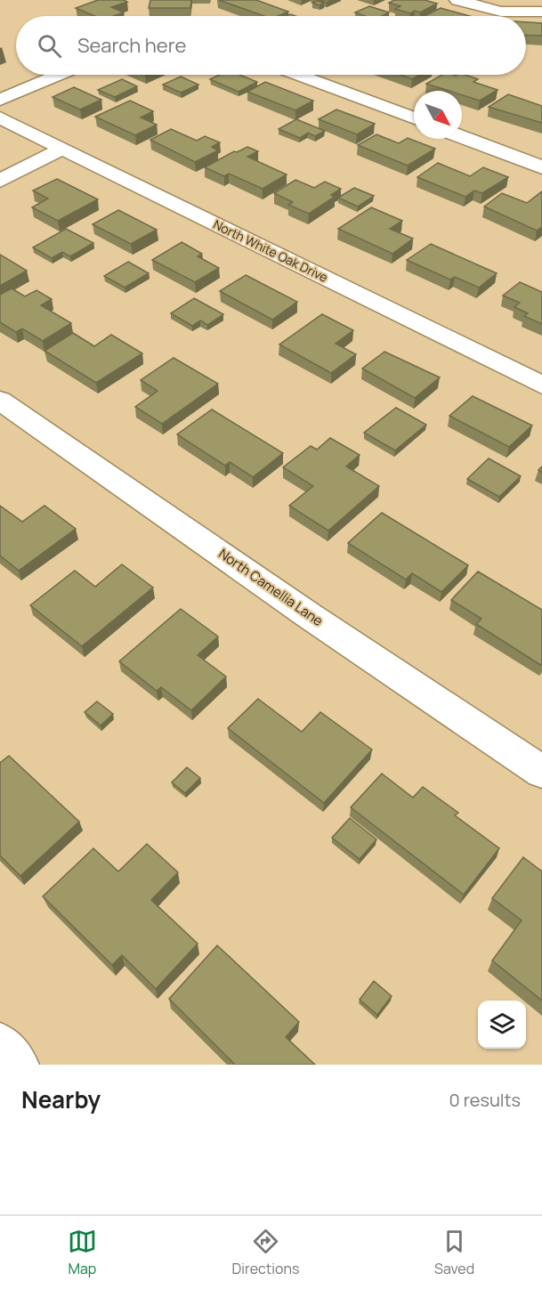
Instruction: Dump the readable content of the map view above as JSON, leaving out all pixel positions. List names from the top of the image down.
{
  "streets": {
    "street": ["North White Oak Drive", "North Camellia Lane"]
  },
  "north": "bottom right",
  "page": {
    "search": "Search here",
    "heading": ["Nearby", "0 results"],
    "nav": ["Map", "Directions", "Saved"]
  }
}
